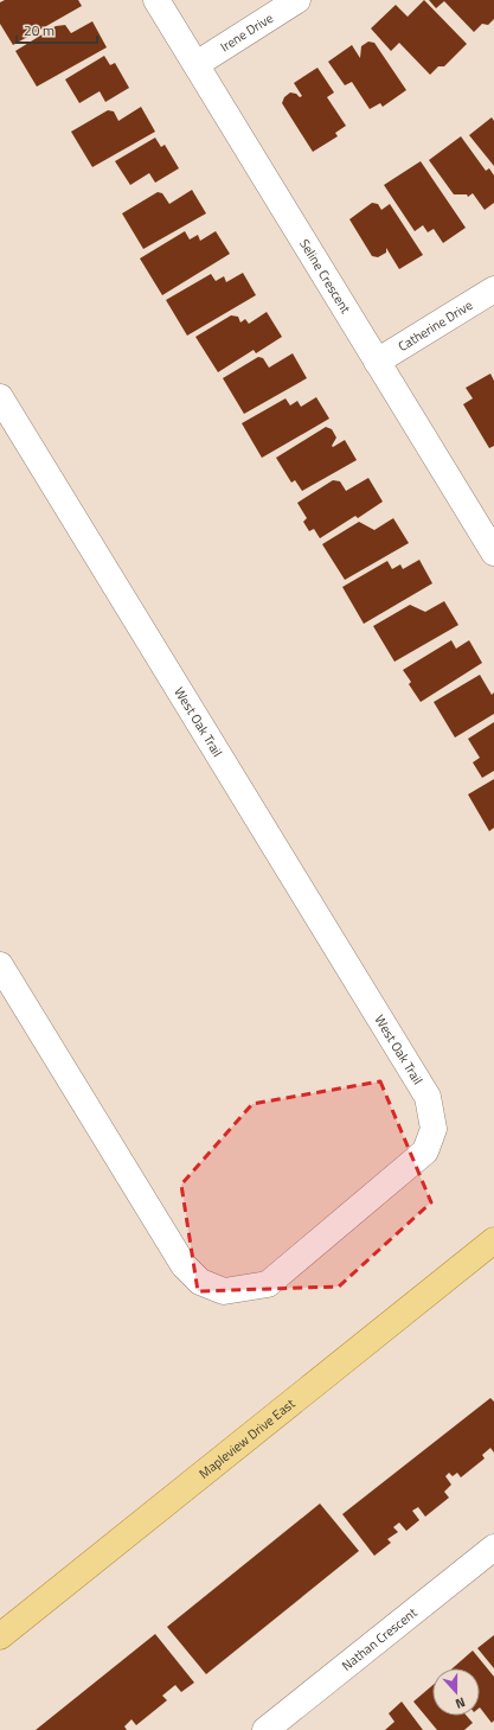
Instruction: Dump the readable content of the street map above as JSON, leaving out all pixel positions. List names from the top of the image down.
{
  "streets": {
    "main road": ["Mapleview Drive East"],
    "street": [
      "Irene Drive",
      "Seline Crescent",
      "Catherine Drive",
      "West Oak Trail",
      "Nathan Crescent"
    ]
  },
  "crossings": [
    ["Irene Drive", "Seline Crescent"],
    ["Seline Crescent", "Catherine Drive"]
  ],
  "scale_bar": "20 m",
  "north": "bottom"
}
